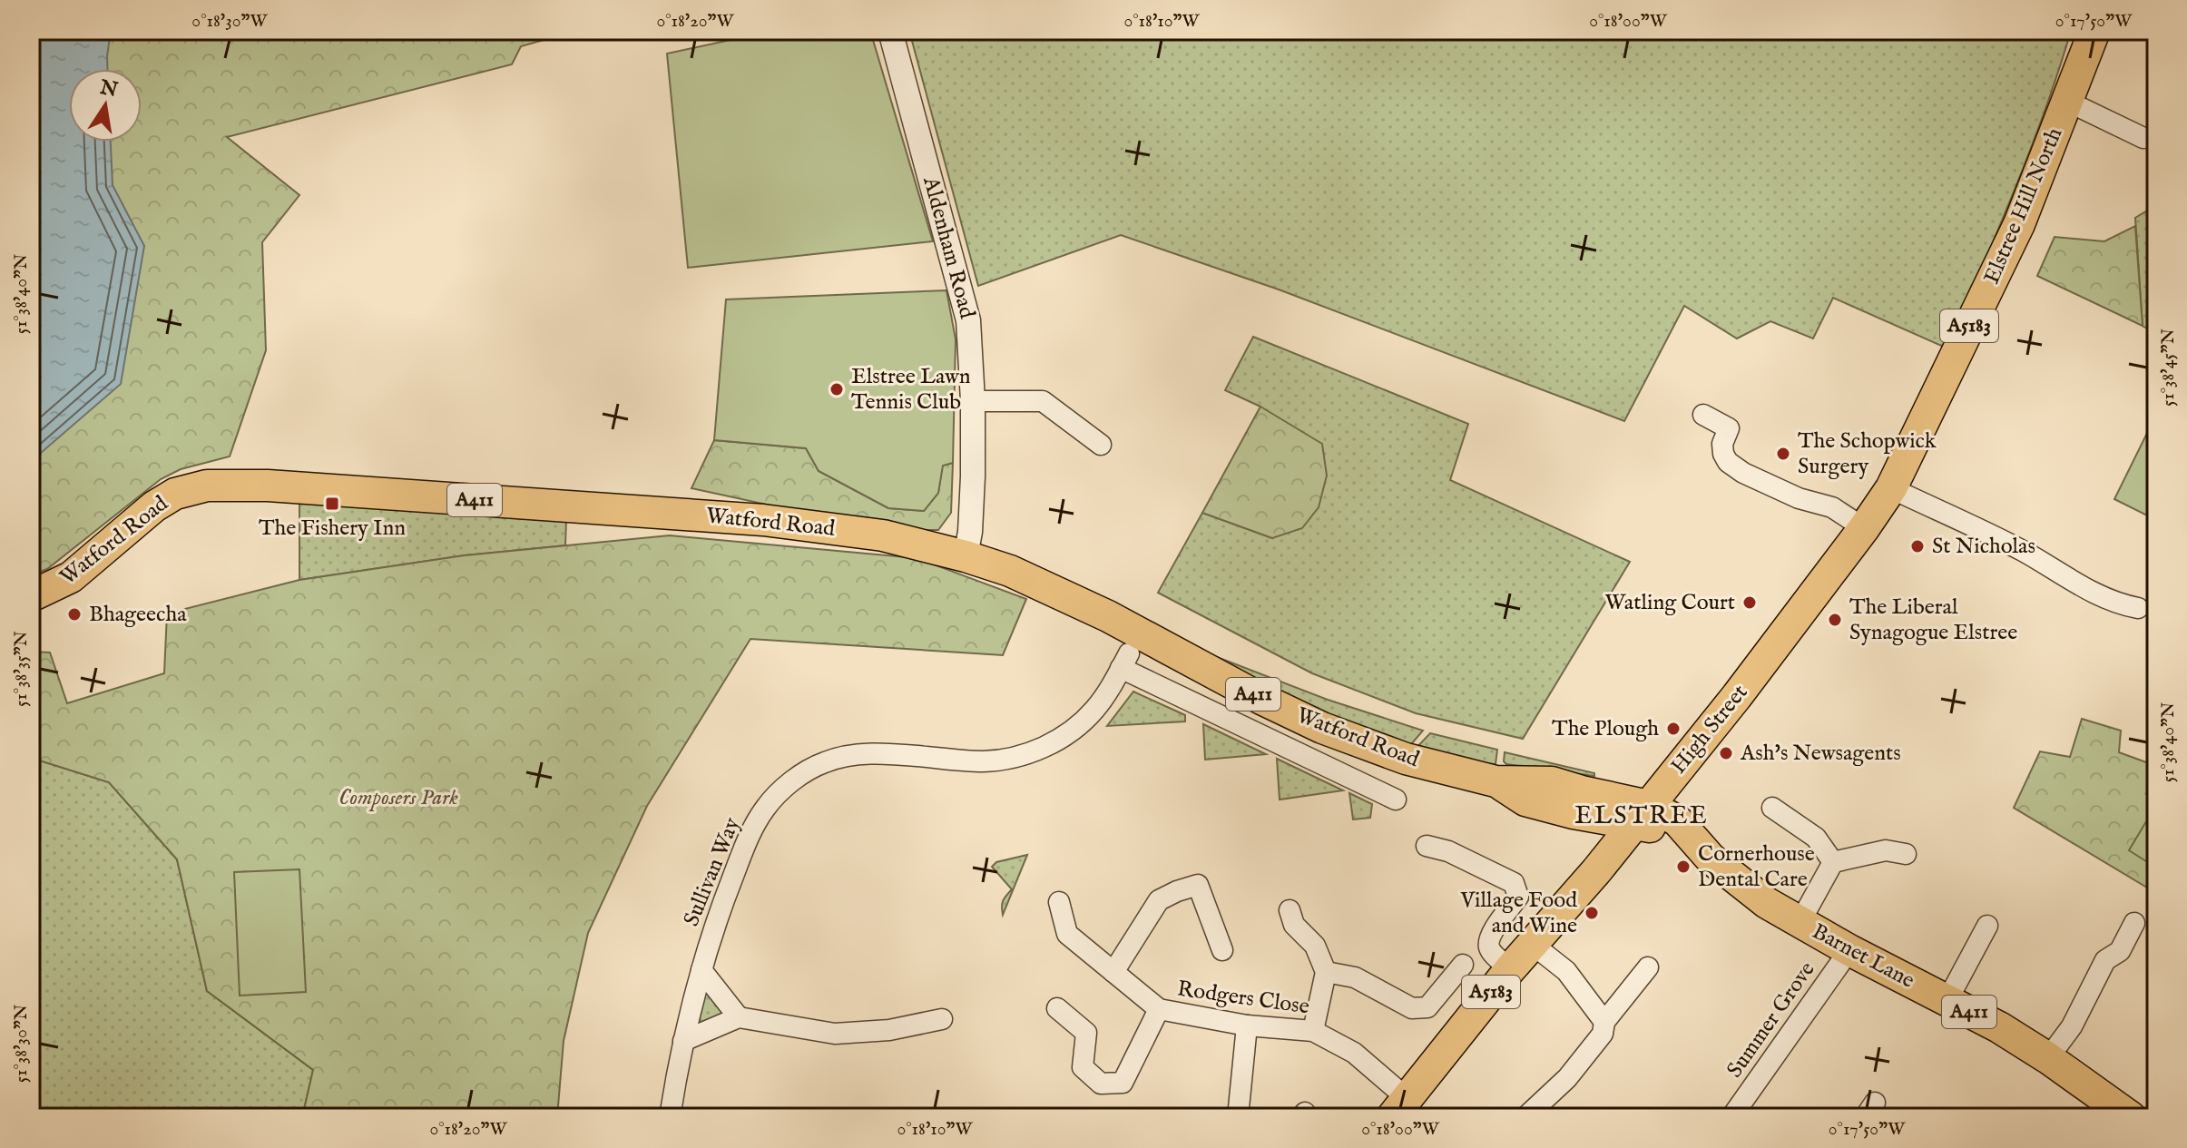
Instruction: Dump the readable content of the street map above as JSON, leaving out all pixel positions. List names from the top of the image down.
{
  "streets": {
    "main road": [
      "Elstree Hill North",
      "A5183",
      "A411",
      "Watford Road",
      "High Street",
      "Barnet Lane"
    ],
    "street": [
      "Aldenham Road",
      "Sullivan Way",
      "Rodgers Close",
      "Summer Grove"
    ]
  },
  "crossings": [
    ["Elstree Hill North", "High Street"],
    ["Aldenham Road", "Watford Road"],
    ["Watford Road", "High Street"],
    ["Watford Road", "Barnet Lane"],
    ["High Street", "Barnet Lane"],
    ["High Street", "Rodgers Close"],
    ["Barnet Lane", "Summer Grove"]
  ],
  "districts": ["ELSTREE"],
  "parks": ["Composers Park"],
  "places": {
    "other": [
      "Elstree Lawn Tennis Club",
      "The Schopwick Surgery",
      "St Nicholas",
      "Watling Court",
      "Bhageecha",
      "The Liberal Synagogue Elstree",
      "The Plough",
      "Ash's Newsagents",
      "Cornerhouse Dental Care",
      "Village Food and Wine"
    ],
    "transit": ["The Fishery Inn"]
  },
  "north": "top",
  "coordinates": [
    "0°18'30\"W",
    "0°18'20\"W",
    "0°18'10\"W",
    "0°18'00\"W",
    "0°17'50\"W",
    "51°38'40\"N",
    "51°38'45\"N",
    "51°38'35\"N",
    "51°38'30\"N"
  ]
}
